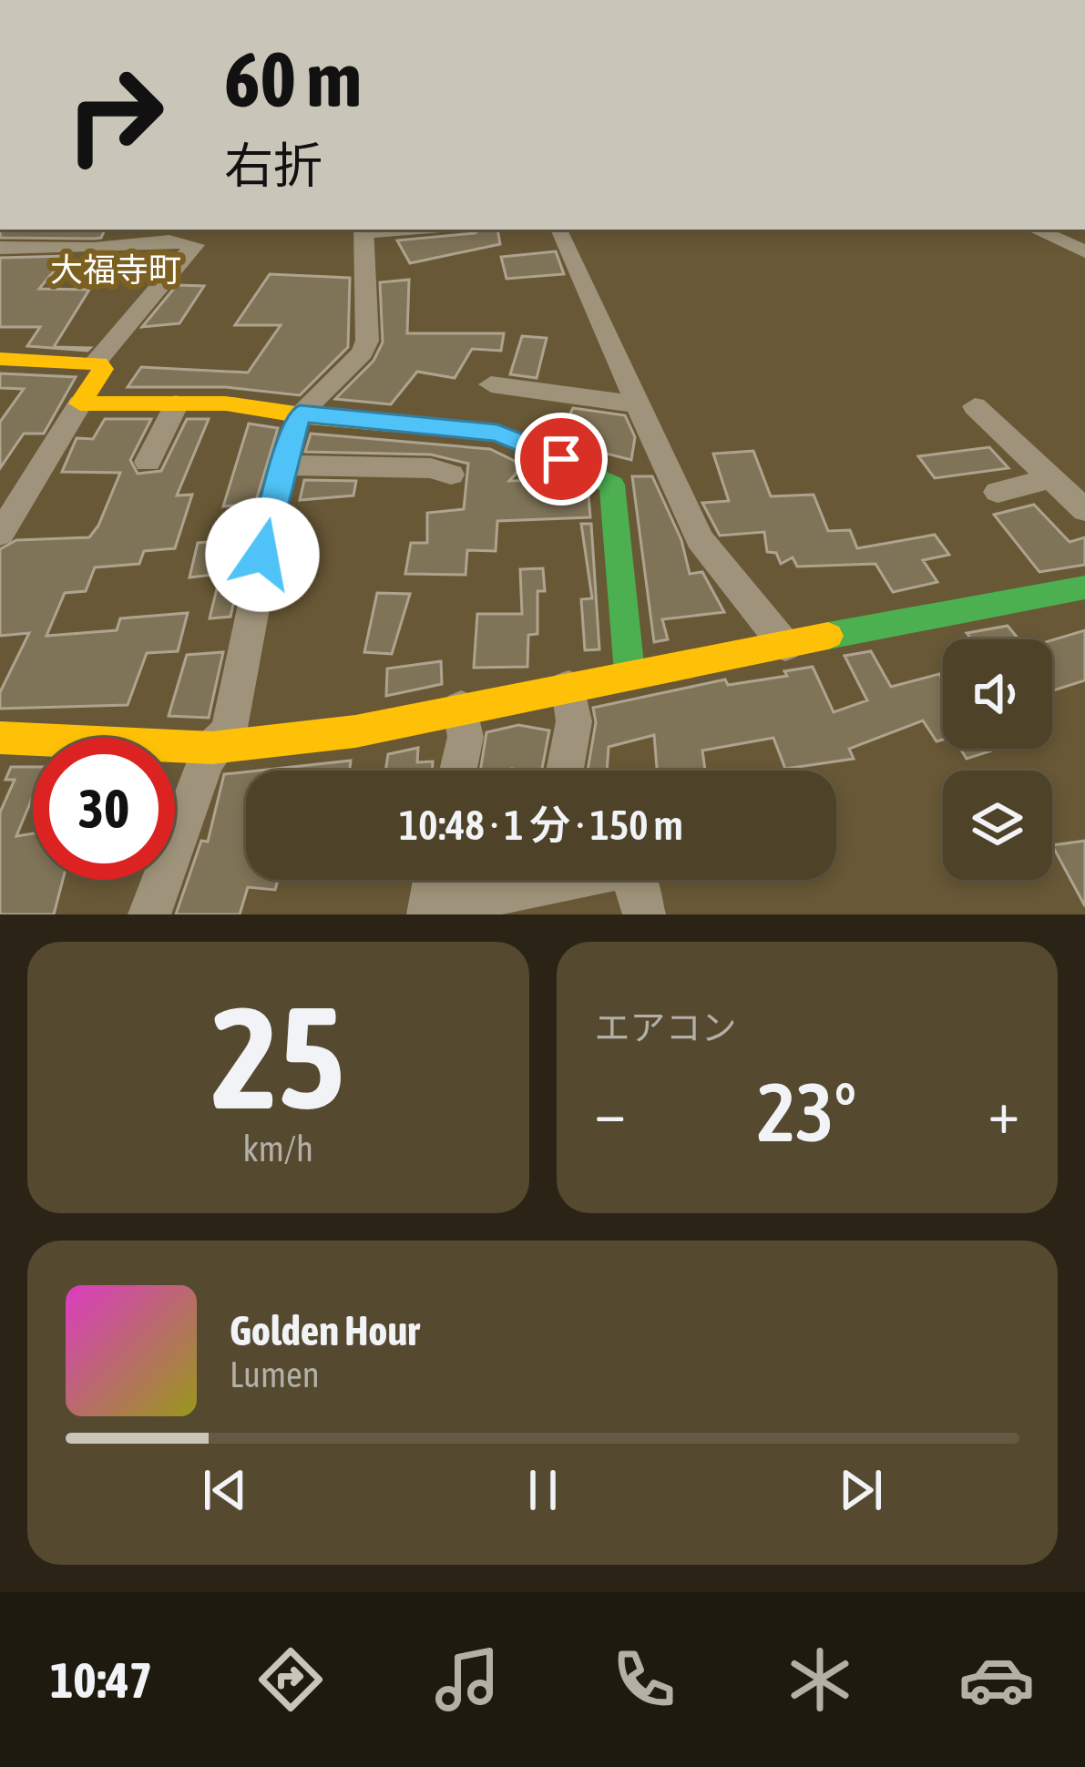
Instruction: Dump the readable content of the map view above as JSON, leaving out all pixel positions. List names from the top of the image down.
{
  "districts": ["大福寺町"],
  "page": {
    "turn": ["60 m", "右折"],
    "limit": "30",
    "trip": "10:48 · 1 分 · 150 m",
    "tile": [
      ["25", "km/h"],
      "エアコン"
    ],
    "heat": ["−", "23°", "+"],
    "song": ["Golden Hour", "Lumen"],
    "tabs": "10:47"
  }
}
